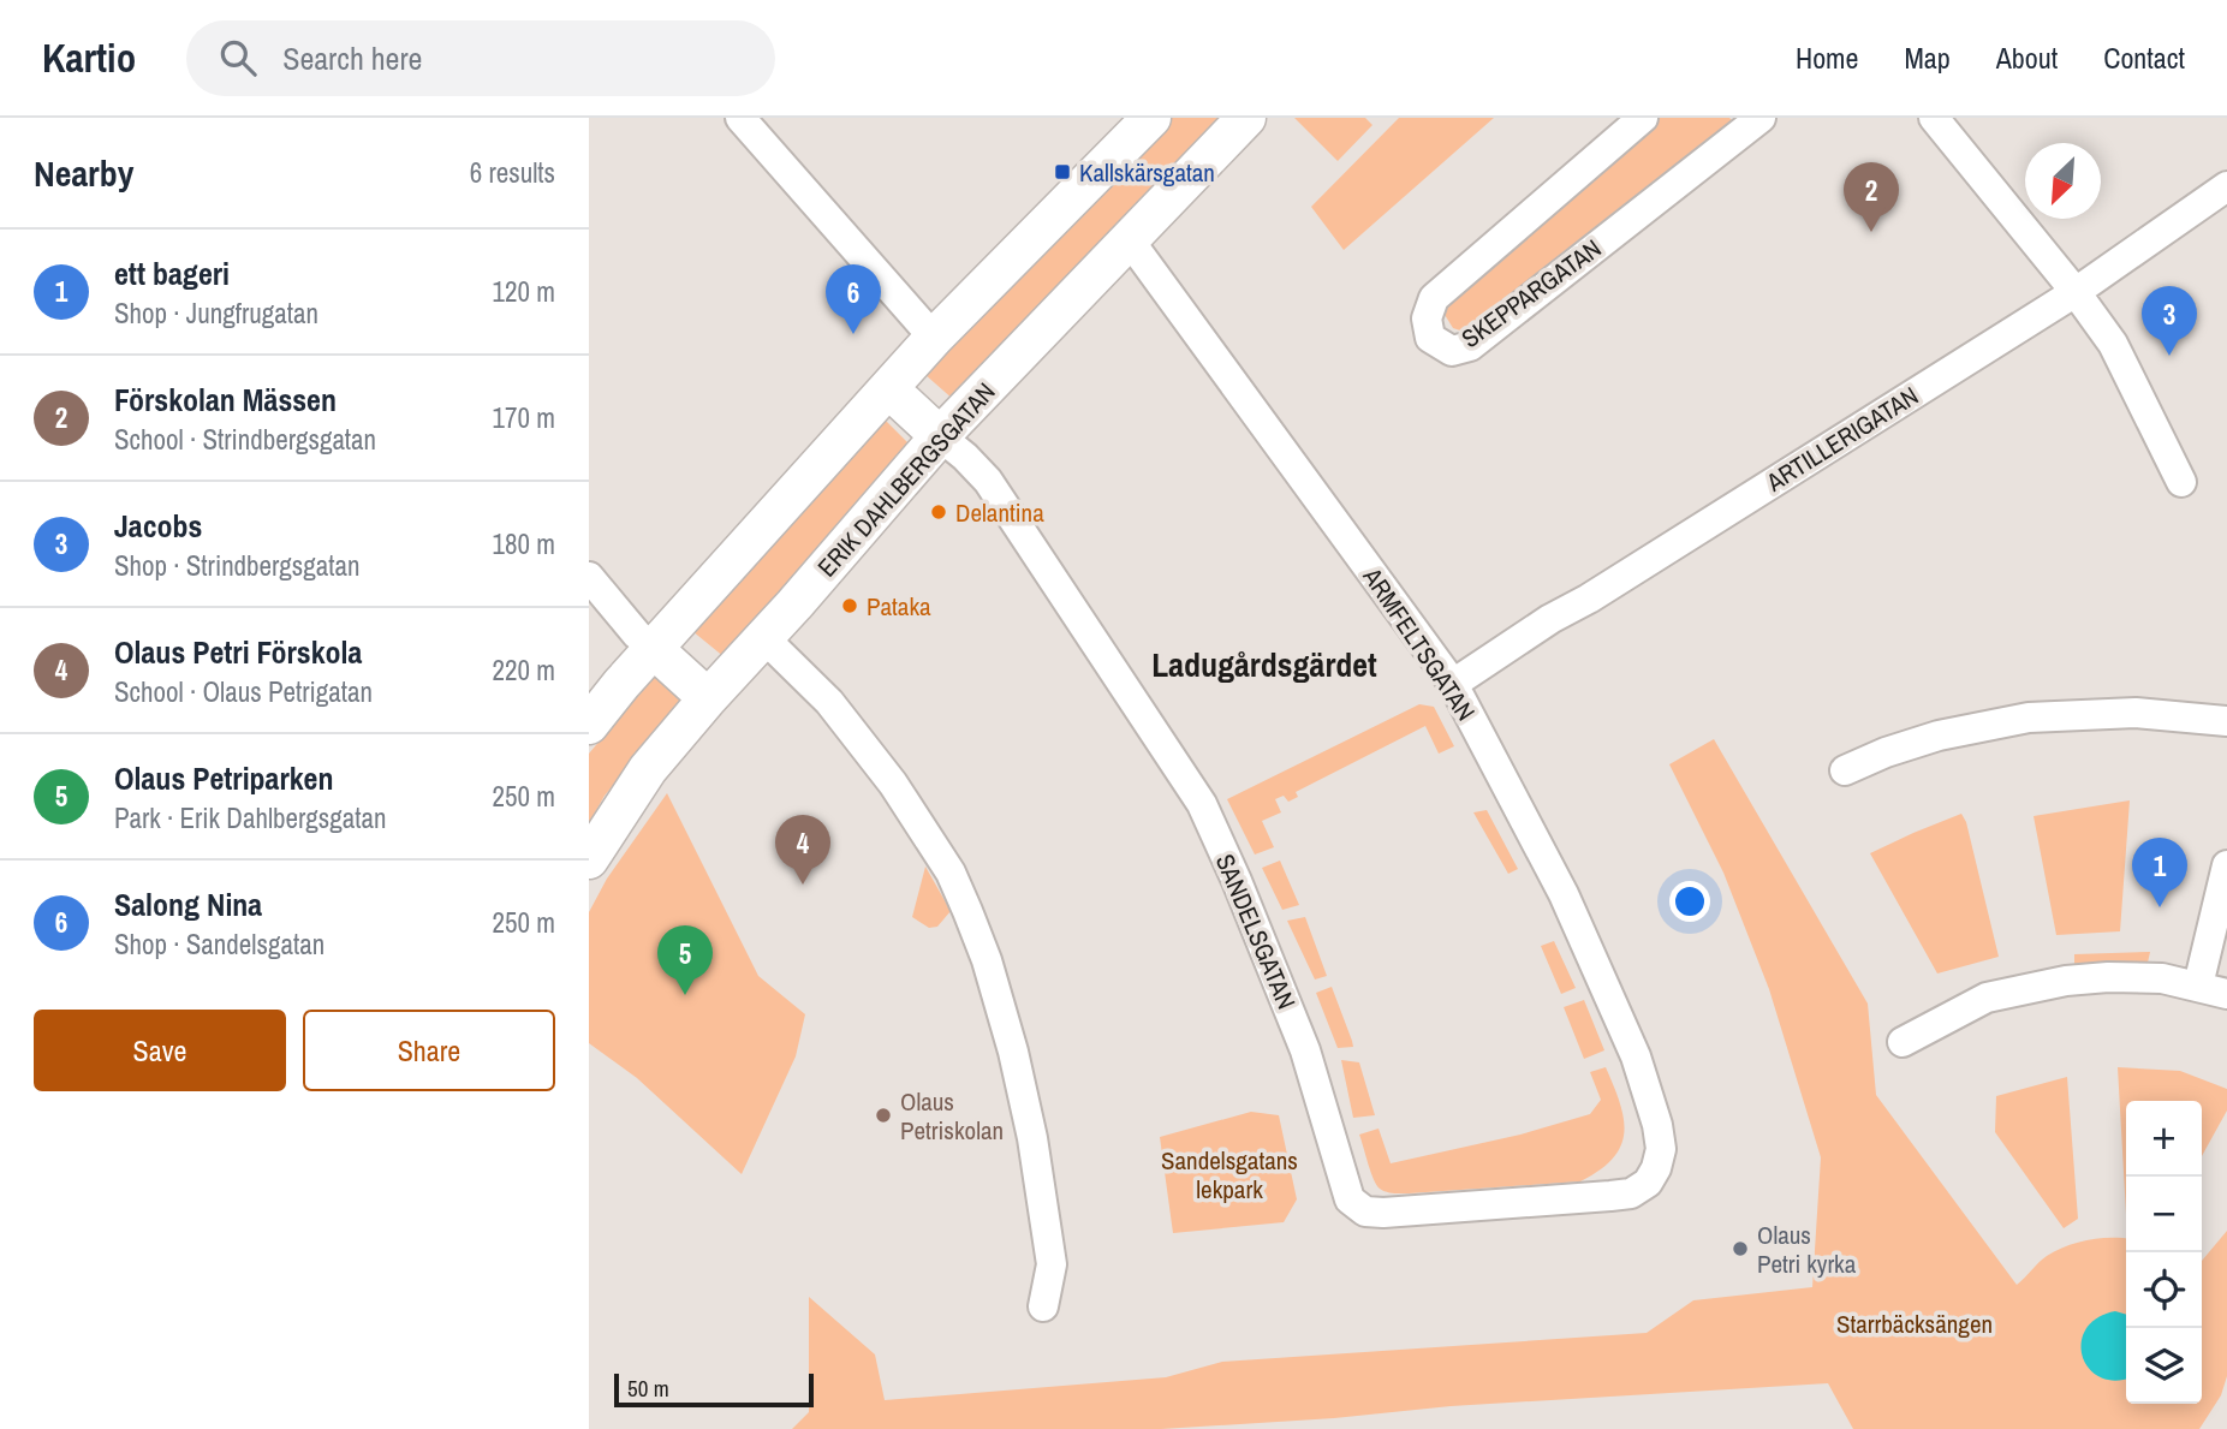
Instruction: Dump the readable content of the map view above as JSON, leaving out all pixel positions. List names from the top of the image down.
{
  "streets": {
    "street": [
      "SKEPPARGATAN",
      "ARTILLERIGATAN",
      "ERIK DAHLBERGSGATAN",
      "ARMFELTSGATAN",
      "SANDELSGATAN"
    ]
  },
  "crossings": [
    ["ARTILLERIGATAN", "ARMFELTSGATAN"],
    ["ERIK DAHLBERGSGATAN", "ARMFELTSGATAN"],
    ["ERIK DAHLBERGSGATAN", "SANDELSGATAN"],
    ["ARMFELTSGATAN", "SANDELSGATAN"]
  ],
  "districts": ["Ladugårdsgärdet"],
  "parks": ["Sandelsgatans lekpark", "Starrbäcksängen"],
  "places": {
    "transit": ["Kallskärsgatan"],
    "other": [
      "Delantina",
      "Pataka",
      "Olaus Petriskolan",
      "Olaus Petri kyrka"
    ]
  },
  "scale_bar": "50 m",
  "north": "bottom left",
  "page": {
    "header": "Kartio",
    "search": "Search here",
    "nav": [
      "Home",
      "Map",
      "About",
      "Contact"
    ],
    "heading": ["Nearby", "6 results"],
    "pins": [
      "2",
      "6",
      "3",
      "4",
      "1",
      "5"
    ],
    "list": [
      {
        "mark": "1",
        "name": "ett bageri",
        "note": "Shop · Jungfrugatan",
        "value": "120 m"
      },
      {
        "mark": "2",
        "name": "Förskolan Mässen",
        "note": "School · Strindbergsgatan",
        "value": "170 m"
      },
      {
        "mark": "3",
        "name": "Jacobs",
        "note": "Shop · Strindbergsgatan",
        "value": "180 m"
      },
      {
        "mark": "4",
        "name": "Olaus Petri Förskola",
        "note": "School · Olaus Petrigatan",
        "value": "220 m"
      },
      {
        "mark": "5",
        "name": "Olaus Petriparken",
        "note": "Park · Erik Dahlbergsgatan",
        "value": "250 m"
      },
      {
        "mark": "6",
        "name": "Salong Nina",
        "note": "Shop · Sandelsgatan",
        "value": "250 m"
      }
    ],
    "buttons": ["Save", "Share"],
    "map_buttons": ["+", "−"],
    "scale": "50 m"
  }
}
